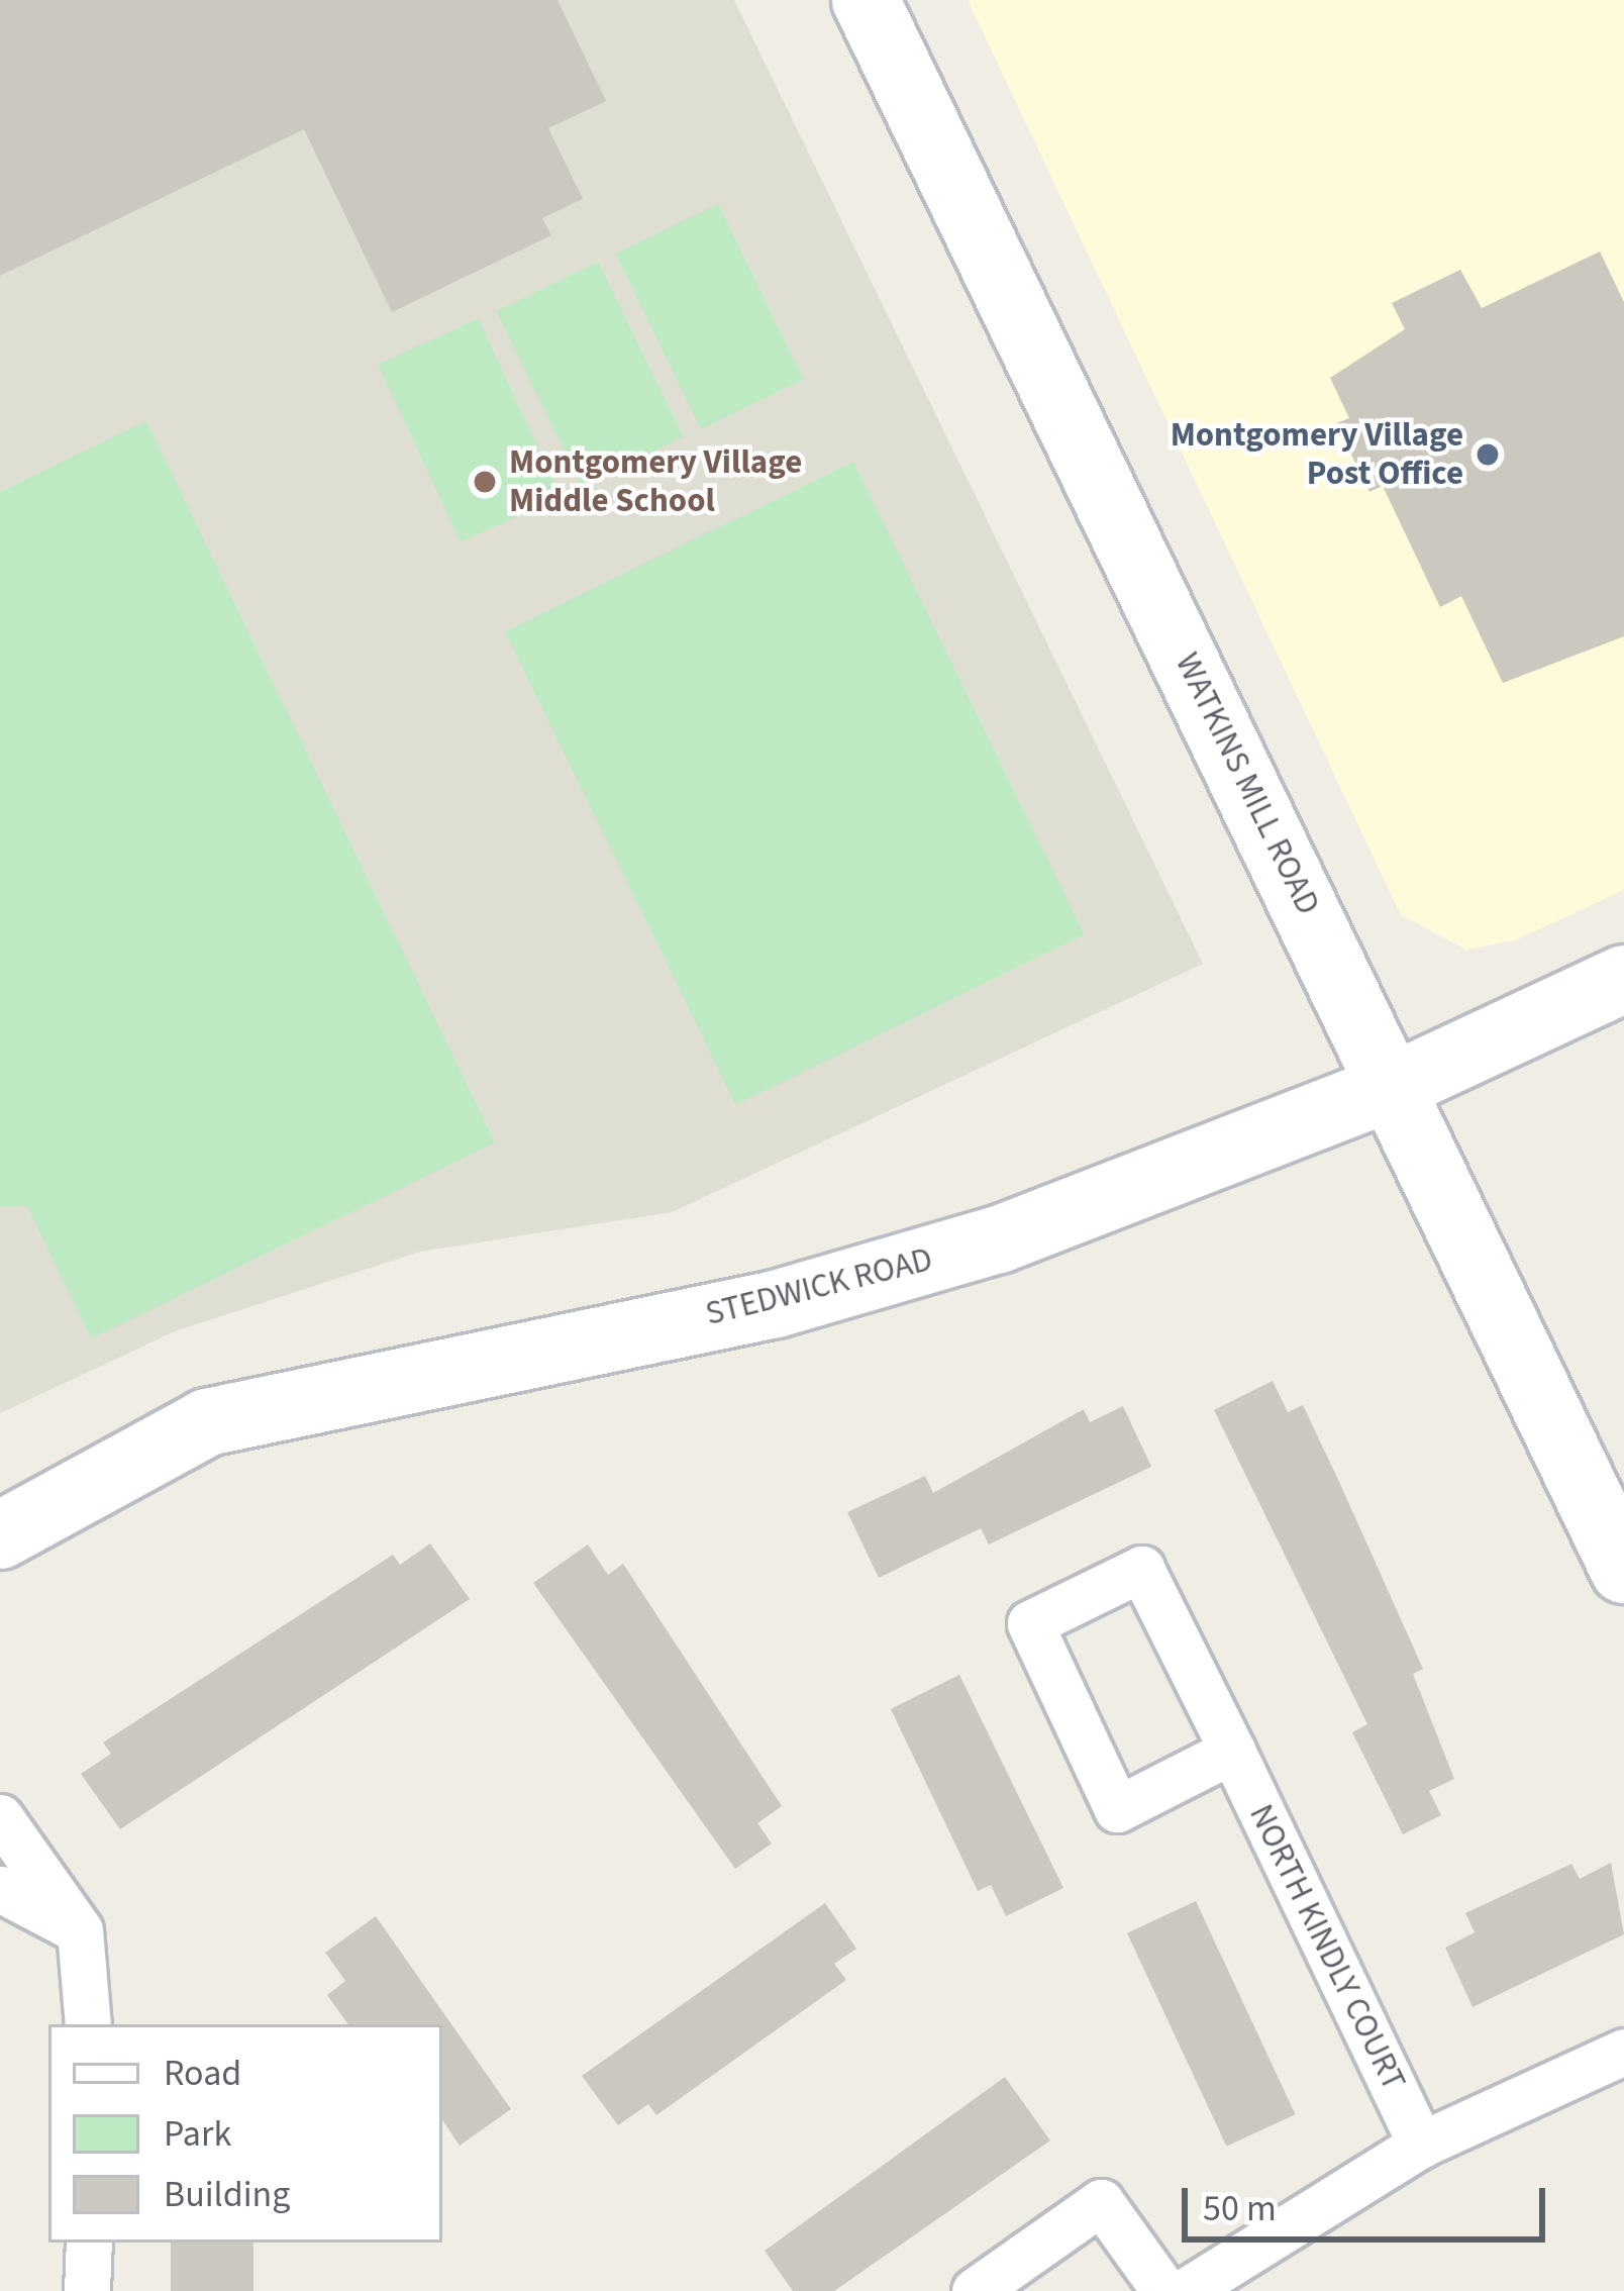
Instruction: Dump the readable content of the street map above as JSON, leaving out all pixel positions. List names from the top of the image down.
{
  "streets": {
    "street": ["WATKINS MILL ROAD", "STEDWICK ROAD", "NORTH KINDLY COURT"]
  },
  "crossings": [
    ["WATKINS MILL ROAD", "STEDWICK ROAD"]
  ],
  "places": ["Montgomery Village Post Office", "Montgomery Village Middle School"],
  "legend": ["Road", "Park", "Building"],
  "scale_bar": "50 m"
}
